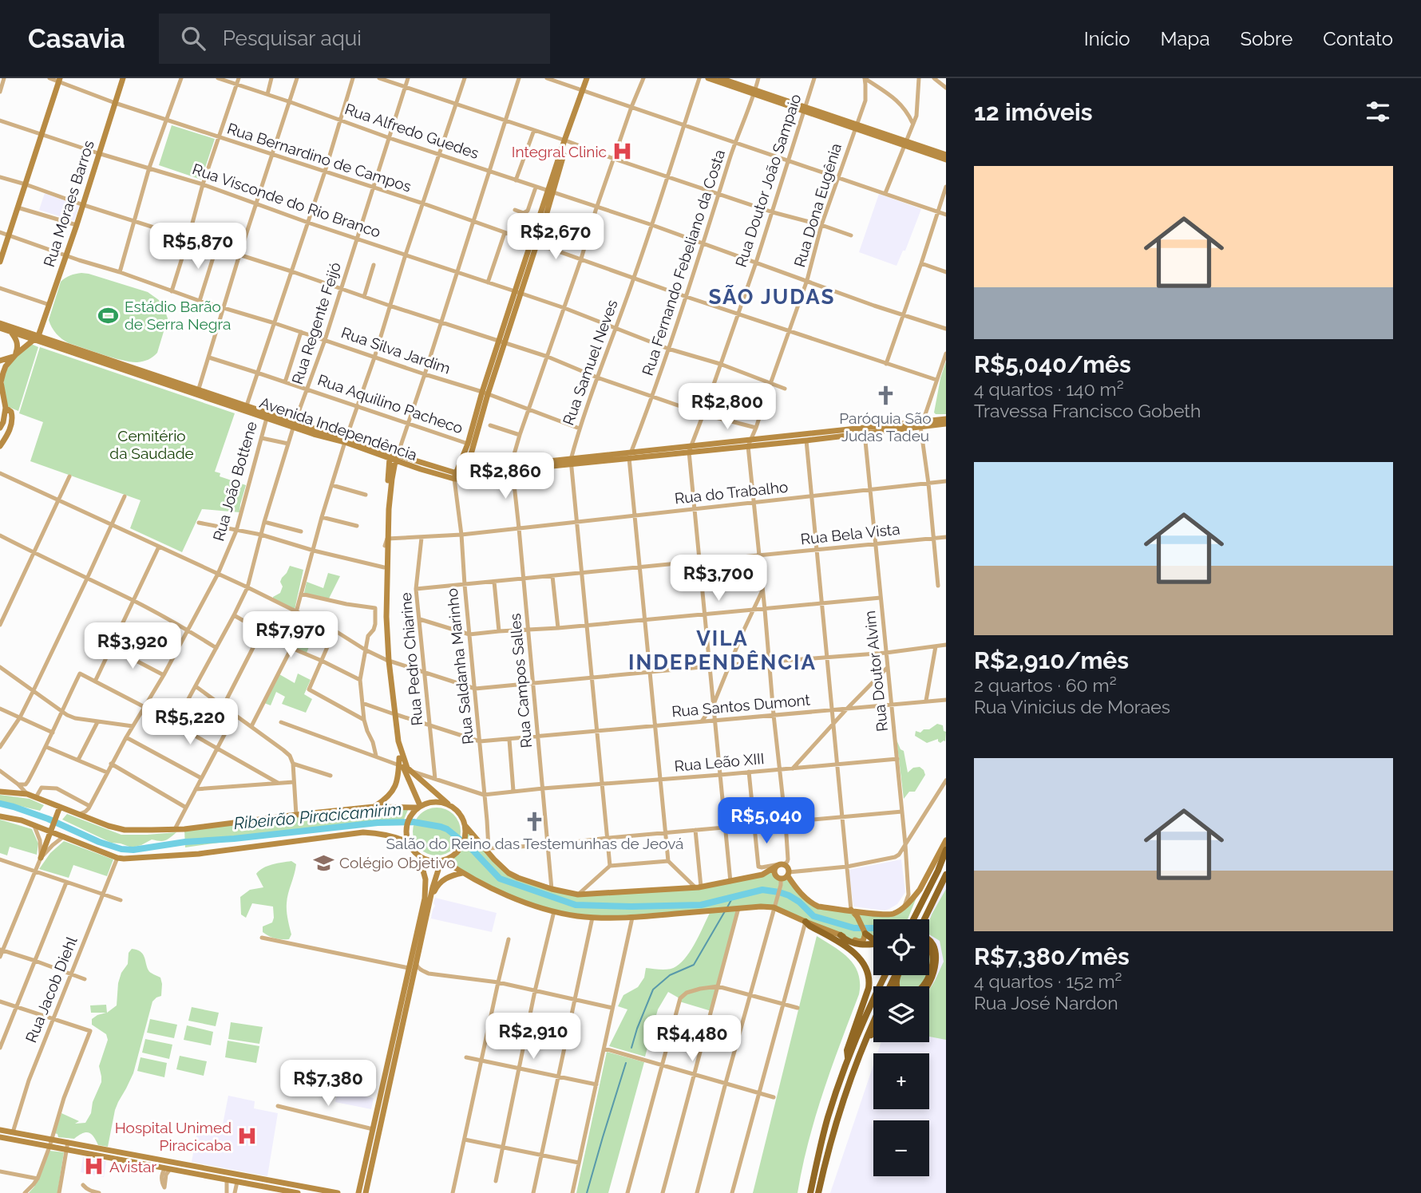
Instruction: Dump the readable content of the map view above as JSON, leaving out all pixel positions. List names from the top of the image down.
{
  "streets": {
    "main road": ["Rua Moraes Barros", "Avenida Independência"],
    "street": [
      "Rua Alfredo Guedes",
      "Rua Bernardino de Campos",
      "Rua Doutor João Sampaio",
      "Rua Visconde do Rio Branco",
      "Rua Dona Eugênia",
      "Rua Fernando Febeliano da Costa",
      "Rua Regente Feijó",
      "Rua Silva Jardim",
      "Rua Samuel Neves",
      "Rua Aquilino Pacheco",
      "Rua João Bottene",
      "Rua do Trabalho",
      "Rua Bela Vista",
      "Rua Pedro Chiarine",
      "Rua Saldanha Marinho",
      "Rua Doutor Alvim",
      "Rua Campos Salles",
      "Rua Santos Dumont",
      "Rua Leão XIII",
      "Rua Jacob Diehl"
    ]
  },
  "crossings": [
    ["Rua Alfredo Guedes", "Rua Doutor João Sampaio"],
    ["Rua Alfredo Guedes", "Rua Dona Eugênia"],
    ["Rua Alfredo Guedes", "Rua Fernando Febeliano da Costa"],
    ["Rua Alfredo Guedes", "Rua Regente Feijó"],
    ["Rua Alfredo Guedes", "Rua Samuel Neves"],
    ["Rua Alfredo Guedes", "Rua Campos Salles"],
    ["Rua Bernardino de Campos", "Rua Doutor João Sampaio"],
    ["Rua Bernardino de Campos", "Rua Moraes Barros"],
    ["Rua Bernardino de Campos", "Rua Dona Eugênia"],
    ["Rua Bernardino de Campos", "Rua Fernando Febeliano da Costa"],
    ["Rua Bernardino de Campos", "Rua Regente Feijó"],
    ["Rua Bernardino de Campos", "Rua Samuel Neves"],
    ["Rua Bernardino de Campos", "Rua Campos Salles"],
    ["Rua Doutor João Sampaio", "Rua Visconde do Rio Branco"],
    ["Rua Doutor João Sampaio", "Avenida Independência"],
    ["Rua Doutor João Sampaio", "Rua do Trabalho"],
    ["Rua Doutor João Sampaio", "Rua Bela Vista"],
    ["Rua Doutor João Sampaio", "Rua Santos Dumont"],
    ["Rua Doutor João Sampaio", "Rua Leão XIII"],
    ["Rua Visconde do Rio Branco", "Rua Moraes Barros"],
    ["Rua Visconde do Rio Branco", "Rua Dona Eugênia"],
    ["Rua Visconde do Rio Branco", "Rua Fernando Febeliano da Costa"],
    ["Rua Visconde do Rio Branco", "Rua Regente Feijó"],
    ["Rua Visconde do Rio Branco", "Rua Samuel Neves"],
    ["Rua Visconde do Rio Branco", "Rua Campos Salles"],
    ["Rua Moraes Barros", "Rua Silva Jardim"],
    ["Rua Moraes Barros", "Avenida Independência"],
    ["Rua Dona Eugênia", "Avenida Independência"],
    ["Rua Fernando Febeliano da Costa", "Avenida Independência"],
    ["Rua Fernando Febeliano da Costa", "Rua do Trabalho"],
    ["Rua Fernando Febeliano da Costa", "Rua Bela Vista"],
    ["Rua Fernando Febeliano da Costa", "Rua Santos Dumont"],
    ["Rua Fernando Febeliano da Costa", "Rua Leão XIII"],
    ["Rua Regente Feijó", "Rua Silva Jardim"],
    ["Rua Regente Feijó", "Rua Aquilino Pacheco"],
    ["Rua Regente Feijó", "Avenida Independência"],
    ["Rua Silva Jardim", "Rua Samuel Neves"],
    ["Rua Silva Jardim", "Rua Campos Salles"],
    ["Rua Samuel Neves", "Avenida Independência"],
    ["Rua Samuel Neves", "Rua do Trabalho"],
    ["Rua Samuel Neves", "Rua Bela Vista"],
    ["Rua Samuel Neves", "Rua Santos Dumont"],
    ["Rua Samuel Neves", "Rua Leão XIII"],
    ["Avenida Independência", "Rua João Bottene"],
    ["Avenida Independência", "Rua Saldanha Marinho"],
    ["Avenida Independência", "Rua Doutor Alvim"],
    ["Avenida Independência", "Rua Campos Salles"],
    ["Rua do Trabalho", "Rua Pedro Chiarine"],
    ["Rua do Trabalho", "Rua Saldanha Marinho"],
    ["Rua do Trabalho", "Rua Doutor Alvim"],
    ["Rua do Trabalho", "Rua Campos Salles"],
    ["Rua Bela Vista", "Rua Pedro Chiarine"],
    ["Rua Bela Vista", "Rua Saldanha Marinho"],
    ["Rua Bela Vista", "Rua Doutor Alvim"],
    ["Rua Bela Vista", "Rua Campos Salles"],
    ["Rua Saldanha Marinho", "Rua Santos Dumont"],
    ["Rua Saldanha Marinho", "Rua Leão XIII"],
    ["Rua Doutor Alvim", "Rua Santos Dumont"],
    ["Rua Doutor Alvim", "Rua Leão XIII"],
    ["Rua Campos Salles", "Rua Santos Dumont"],
    ["Rua Campos Salles", "Rua Leão XIII"]
  ],
  "districts": ["SÃO JUDAS", "VILA INDEPENDÊNCIA"],
  "water": ["Ribeirão Piracicamirim"],
  "parks": ["Cemitério da Saudade"],
  "places": {
    "hospital": ["Integral Clinic", "Hospital Unimed Piracicaba", "Avistar"],
    "sports": ["Estádio Barão de Serra Negra"],
    "church": ["Paróquia São Judas Tadeu", "Salão do Reino das Testemunhas de Jeová"],
    "school or university": ["Colégio Objetivo"]
  },
  "page": {
    "header": "Casavia",
    "search": "Pesquisar aqui",
    "nav": [
      "Início",
      "Mapa",
      "Sobre",
      "Contato"
    ],
    "heading": "12 imóveis",
    "list": [
      {
        "name": "R$5,040/mês",
        "note": "4 quartos · 140 m² · Travessa Francisco Gobeth"
      },
      {
        "name": "R$2,910/mês",
        "note": "2 quartos · 60 m² · Rua Vinicius de Moraes"
      },
      {
        "name": "R$7,380/mês",
        "note": "4 quartos · 152 m² · Rua José Nardon"
      }
    ],
    "price": [
      "R$2,670",
      "R$5,870",
      "R$2,800",
      "R$2,860",
      "R$3,700",
      "R$7,970",
      "R$3,920",
      "R$5,220",
      "R$5,040",
      "R$2,910",
      "R$4,480",
      "R$7,380"
    ],
    "map_buttons": ["+", "−"]
  }
}
